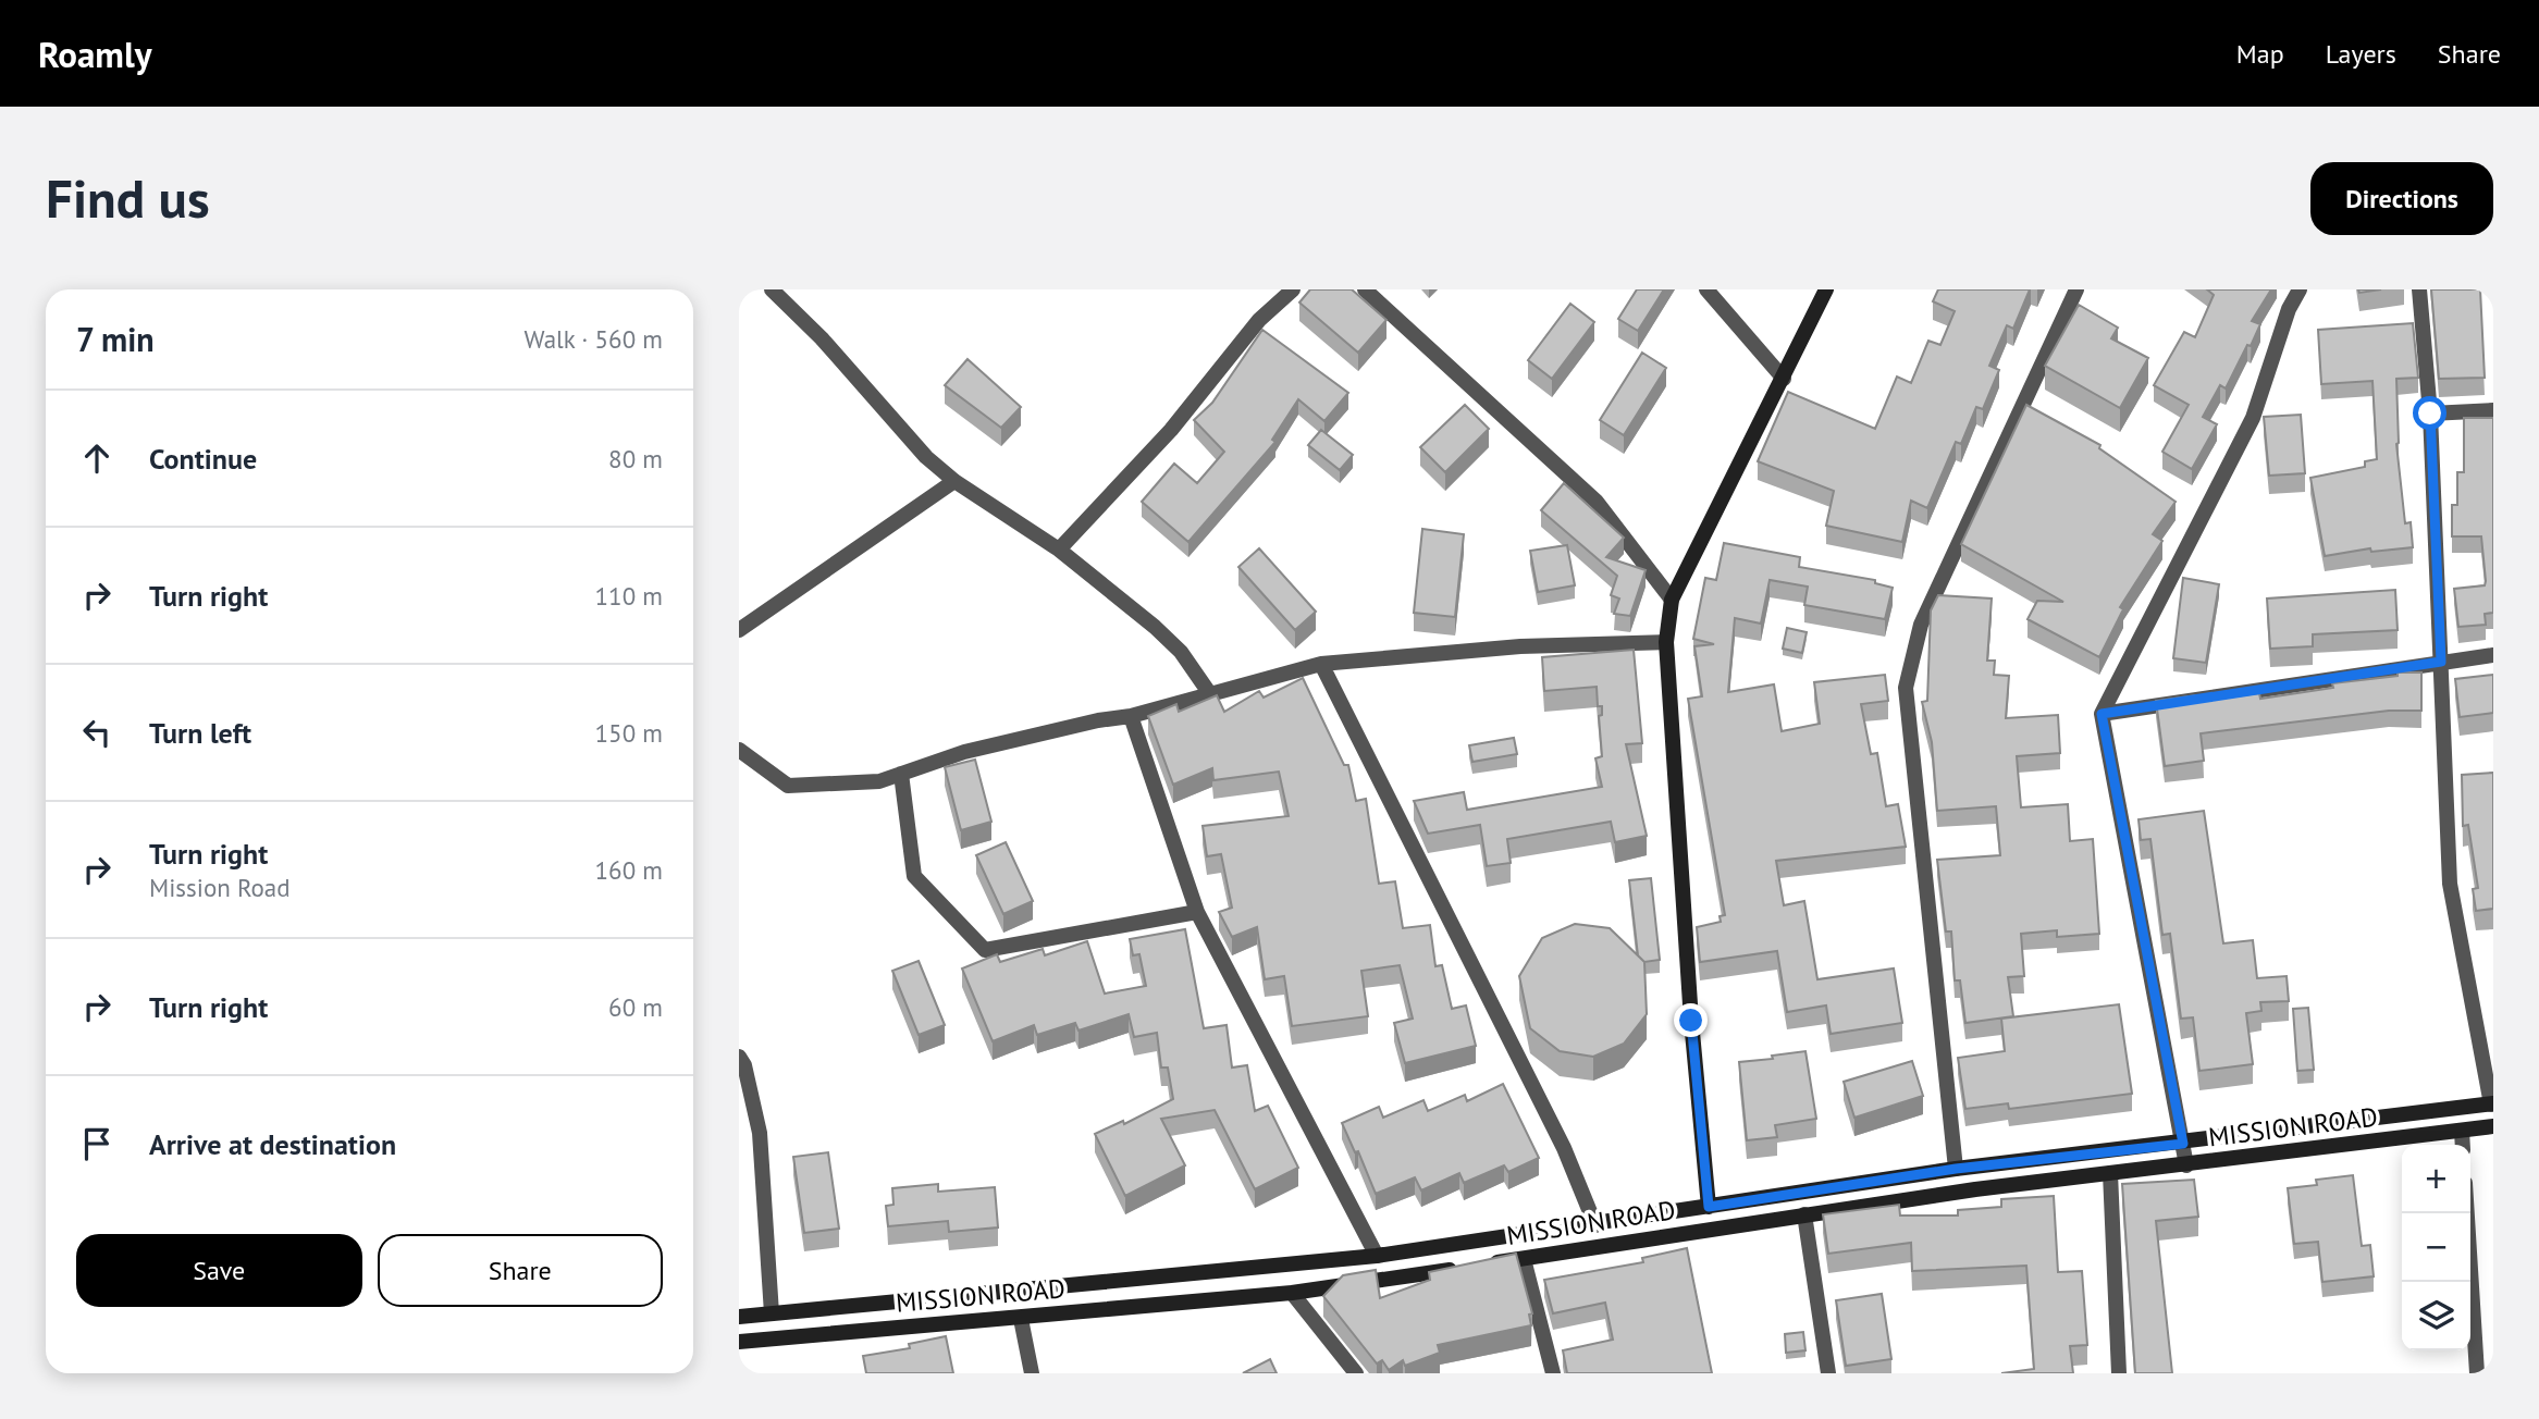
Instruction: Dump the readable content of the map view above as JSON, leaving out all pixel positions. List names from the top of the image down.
{
  "streets": {
    "street": ["MISSION ROAD"]
  },
  "page": {
    "header": "Roamly",
    "nav": ["Map", "Layers", "Share"],
    "buttons": [
      "Directions",
      ["Save", "Share"]
    ],
    "title": "Find us",
    "heading": ["7 min", "Walk · 560 m"],
    "list": [
      ["Continue", "80 m"],
      ["Turn right", "110 m"],
      ["Turn left", "150 m"],
      ["Turn right", "Mission Road", "160 m"],
      ["Turn right", "60 m"],
      "Arrive at destination"
    ],
    "map_buttons": ["+", "−"]
  }
}
